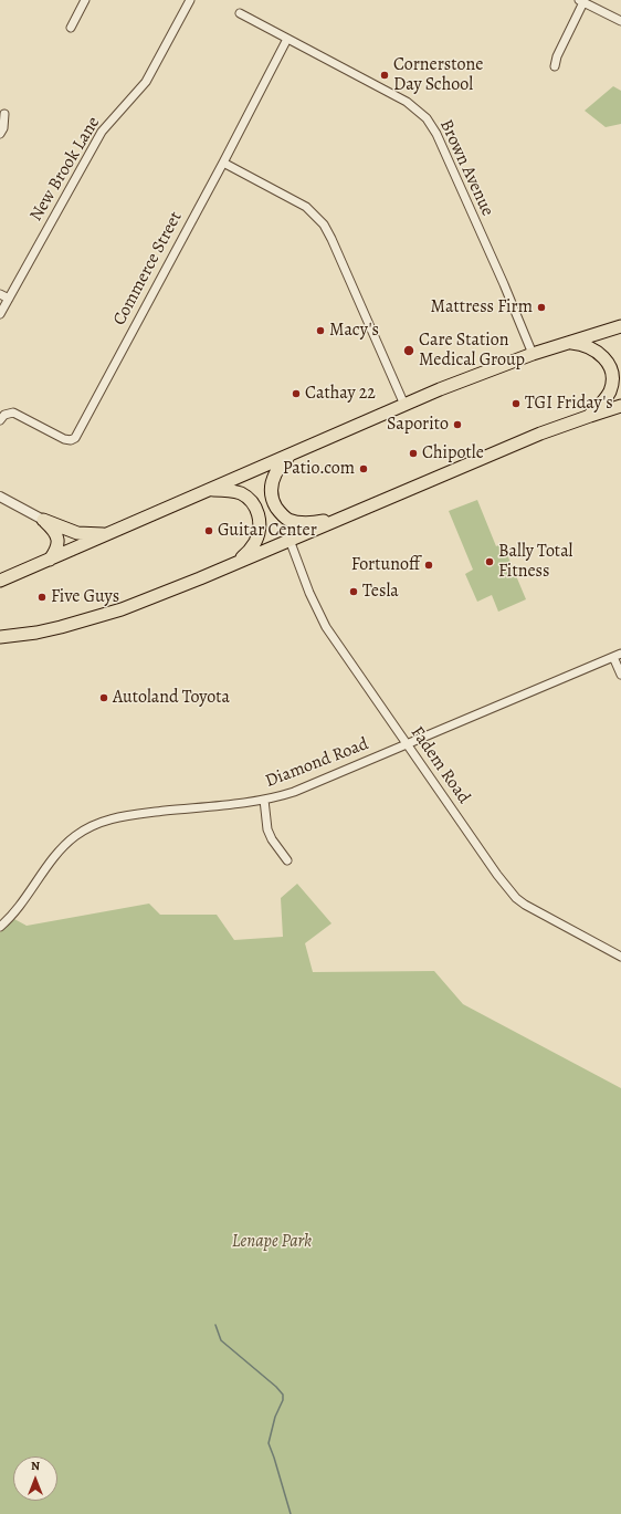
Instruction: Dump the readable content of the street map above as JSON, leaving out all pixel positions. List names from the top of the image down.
{
  "streets": {
    "street": [
      "Brown Avenue",
      "New Brook Lane",
      "Commerce Street",
      "Diamond Road",
      "Fadem Road"
    ]
  },
  "crossings": [
    ["Brown Avenue", "Commerce Street"],
    ["Diamond Road", "Fadem Road"]
  ],
  "parks": ["Lenape Park"],
  "places": [
    "Cornerstone Day School",
    "Mattress Firm",
    "Macy's",
    "Care Station Medical Group",
    "Cathay 22",
    "TGI Friday's",
    "Saporito",
    "Chipotle",
    "Patio.com",
    "Guitar Center",
    "Bally Total Fitness",
    "Fortunoff",
    "Tesla",
    "Five Guys",
    "Autoland Toyota"
  ],
  "north": "top"
}
